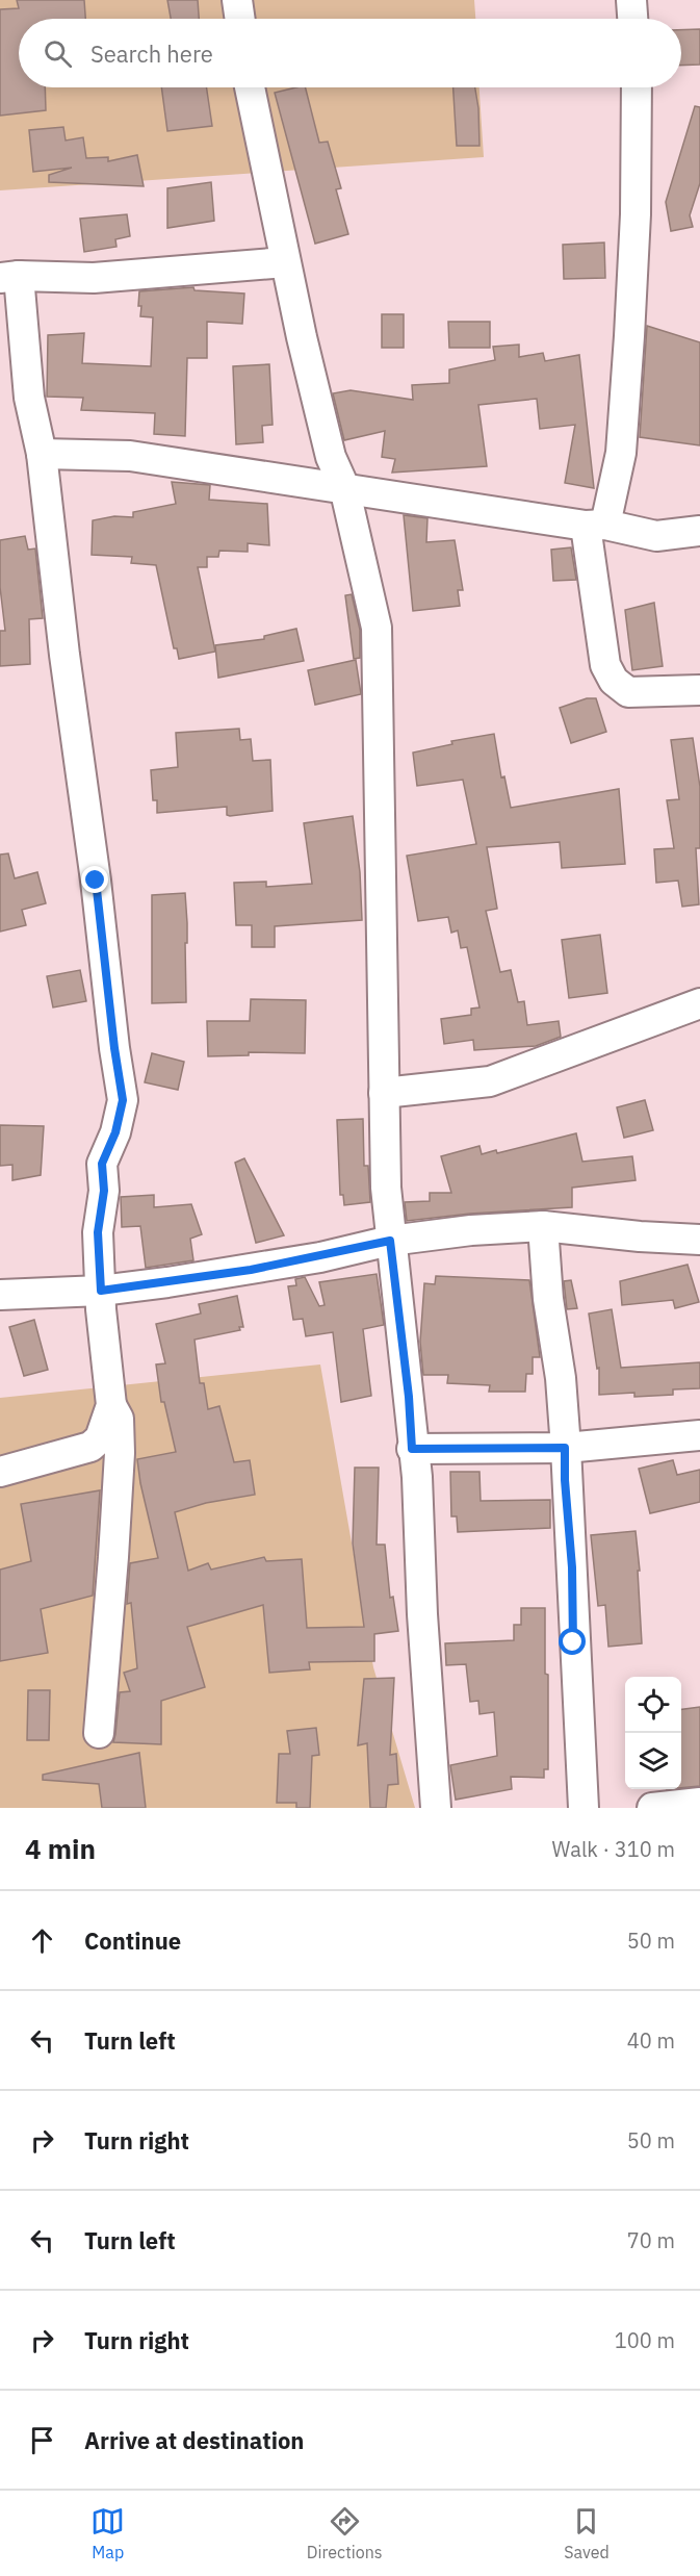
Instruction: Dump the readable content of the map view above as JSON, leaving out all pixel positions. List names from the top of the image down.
{
  "page": {
    "search": "Search here",
    "heading": ["4 min", "Walk · 310 m"],
    "list": [
      ["Continue", "50 m"],
      ["Turn left", "40 m"],
      ["Turn right", "50 m"],
      ["Turn left", "70 m"],
      ["Turn right", "100 m"],
      "Arrive at destination"
    ],
    "nav": ["Map", "Directions", "Saved"]
  }
}
